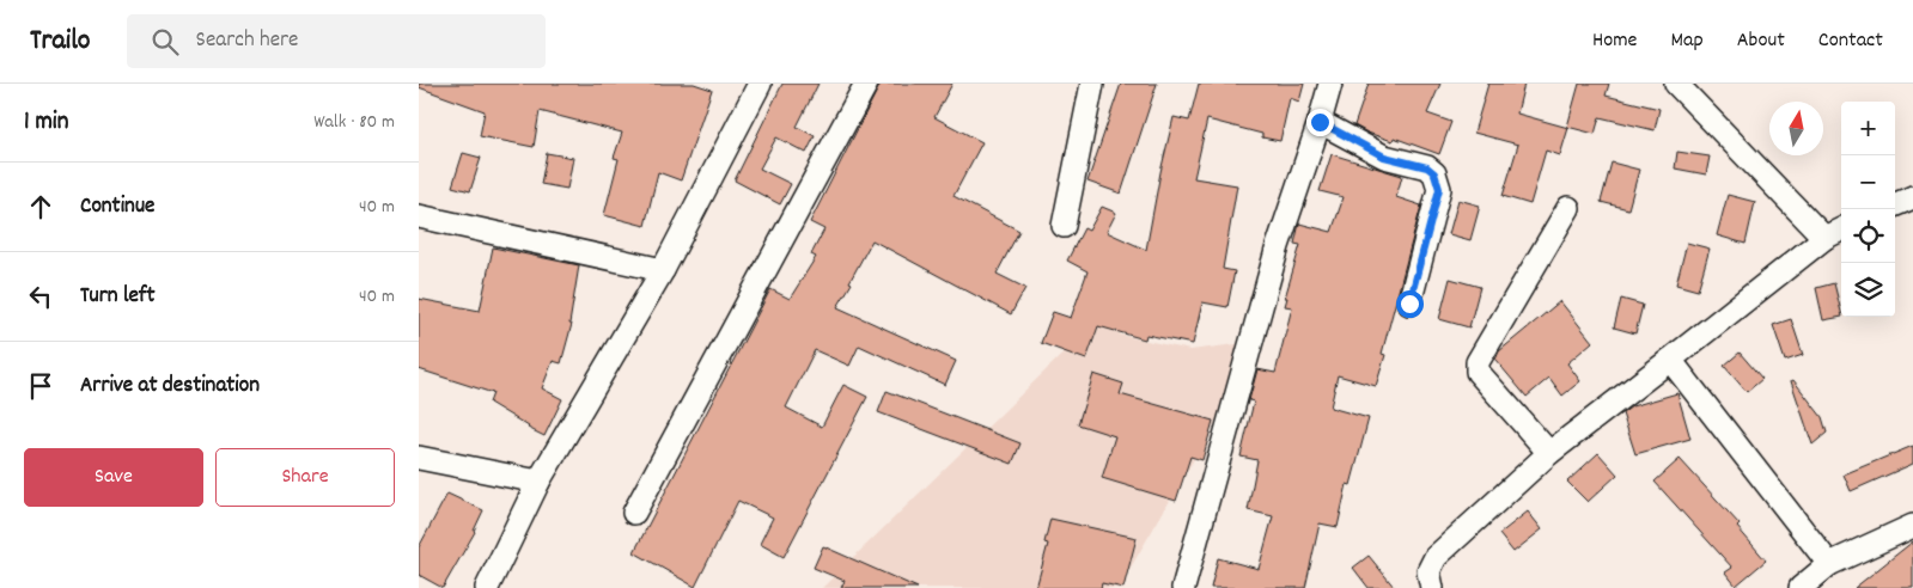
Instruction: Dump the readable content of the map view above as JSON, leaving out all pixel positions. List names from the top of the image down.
{
  "north": "top",
  "page": {
    "header": "Trailo",
    "search": "Search here",
    "nav": [
      "Home",
      "Map",
      "About",
      "Contact"
    ],
    "heading": ["1 min", "Walk · 80 m"],
    "map_buttons": ["+", "−"],
    "list": [
      ["Continue", "40 m"],
      ["Turn left", "40 m"],
      "Arrive at destination"
    ],
    "buttons": ["Save", "Share"]
  }
}
